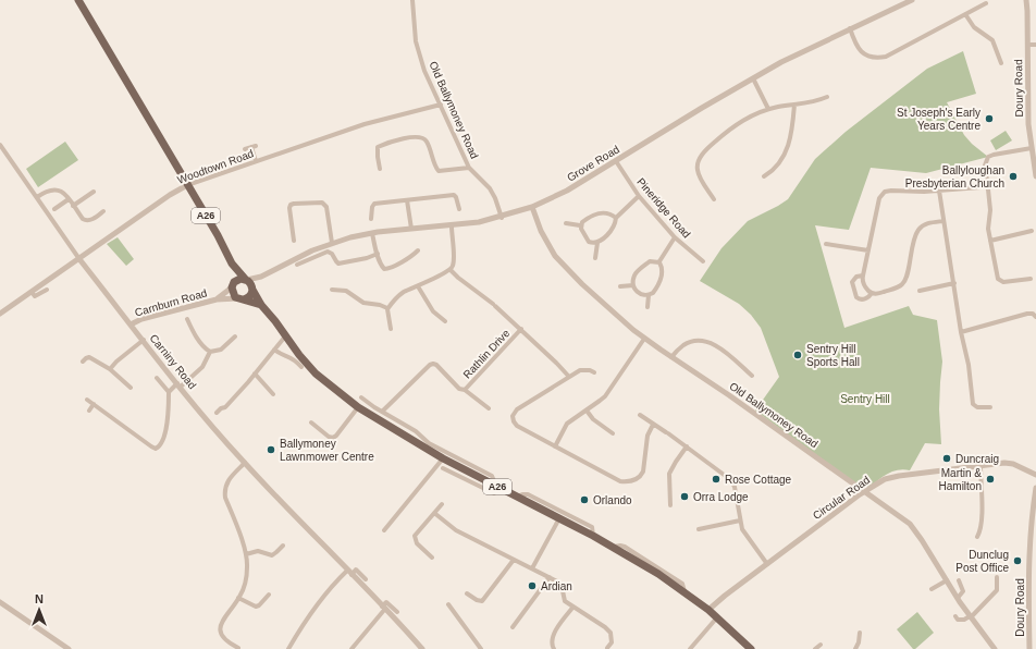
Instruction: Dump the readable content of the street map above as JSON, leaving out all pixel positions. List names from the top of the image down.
{
  "streets": {
    "main road": ["A26"],
    "street": [
      "Doury Road",
      "Old Ballymoney Road",
      "Grove Road",
      "Woodtown Road",
      "Pineridge Road",
      "Carnburn Road",
      "Rathlin Drive",
      "Carniny Road",
      "Circular Road"
    ]
  },
  "crossings": [
    ["Old Ballymoney Road", "Grove Road"],
    ["Old Ballymoney Road", "Woodtown Road"],
    ["Old Ballymoney Road", "Circular Road"],
    ["Grove Road", "Pineridge Road"],
    ["Grove Road", "A26"],
    ["Grove Road", "Carnburn Road"],
    ["Woodtown Road", "A26"],
    ["Woodtown Road", "Carniny Road"],
    ["A26", "Carnburn Road"],
    ["A26", "Circular Road"],
    ["Carnburn Road", "Carniny Road"]
  ],
  "parks": ["Sentry Hill"],
  "places": [
    "St Joseph's Early Years Centre",
    "Ballyloughan Presbyterian Church",
    "Sentry Hill Sports Hall",
    "Ballymoney Lawnmower Centre",
    "Duncraig",
    "Rose Cottage",
    "Martin & Hamilton",
    "Orra Lodge",
    "Orlando",
    "Dunclug Post Office",
    "Ardian"
  ],
  "north": "top"
}
